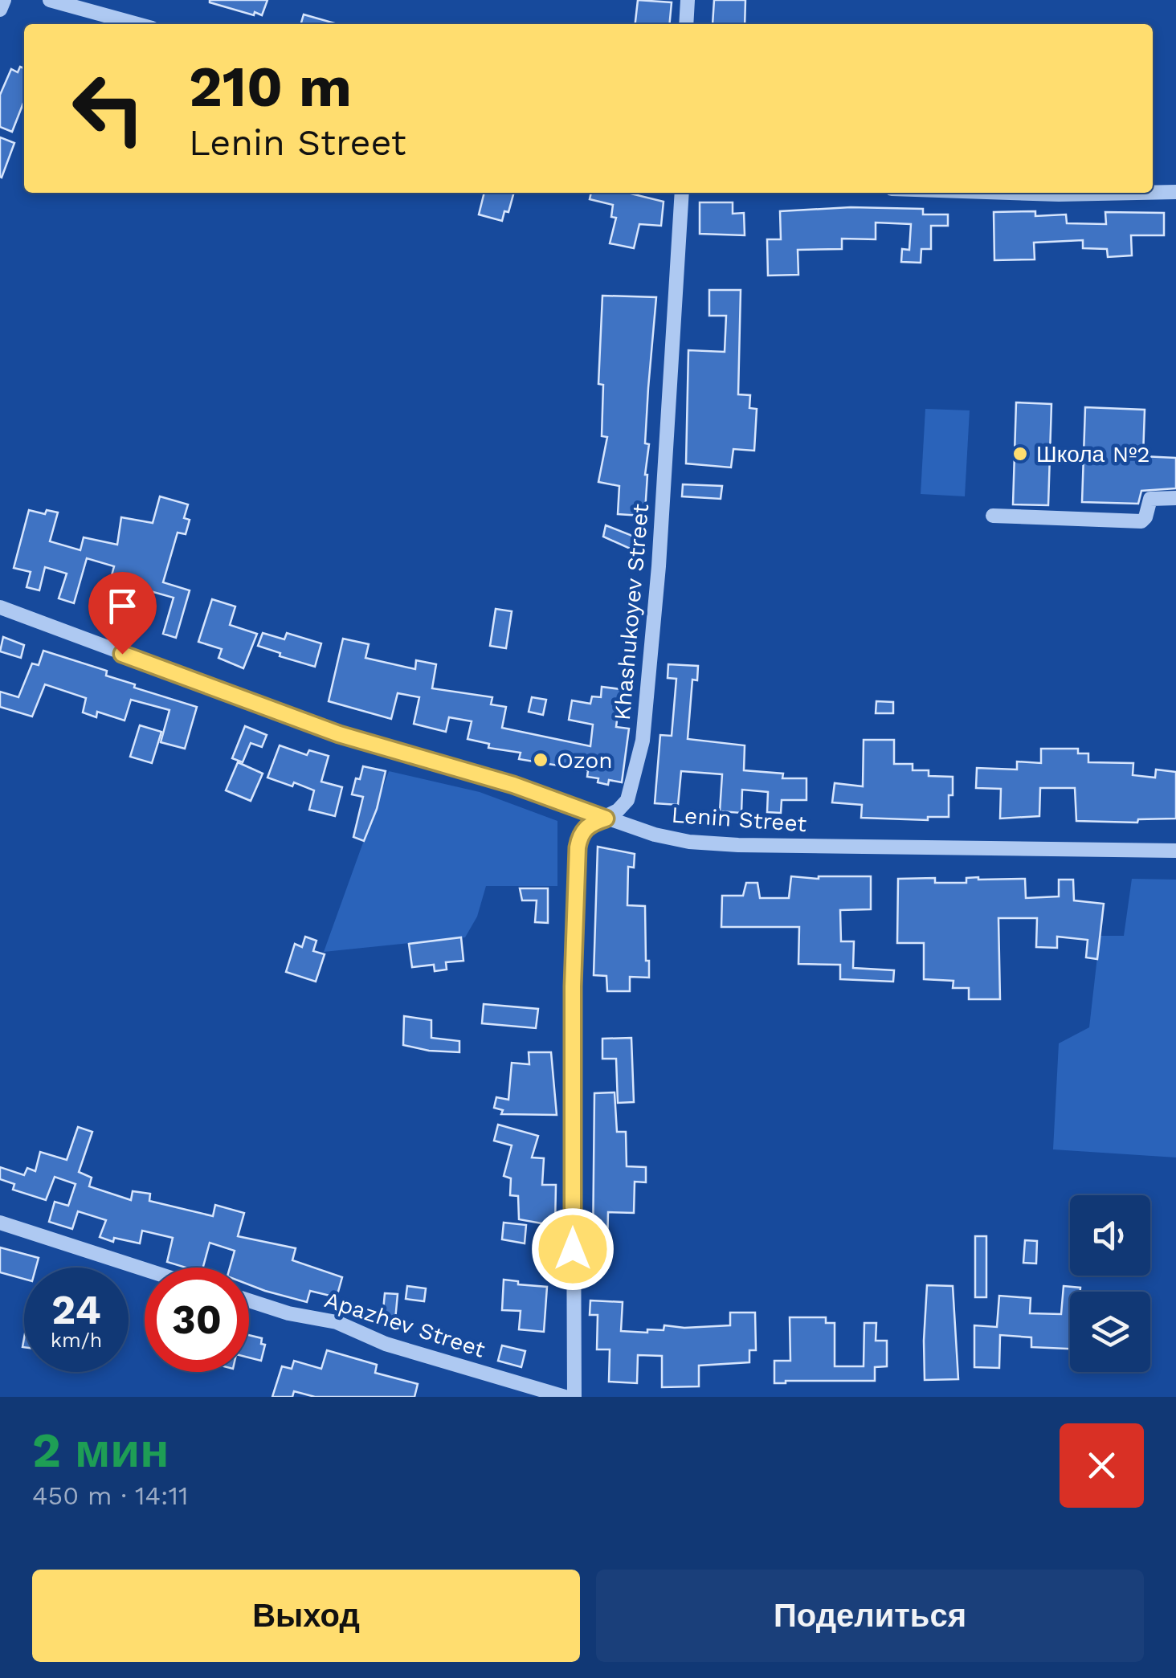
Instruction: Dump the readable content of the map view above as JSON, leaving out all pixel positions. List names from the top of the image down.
{
  "streets": {
    "street": ["Khashukoyev Street", "Lenin Street", "Apazhev Street"]
  },
  "crossings": [
    ["Khashukoyev Street", "Lenin Street"]
  ],
  "places": ["Школа №2", "Ozon"],
  "page": {
    "turn": ["210 m", "Lenin Street"],
    "speed": "24 km/h",
    "limit": "30",
    "heading": ["2 мин", "450 m · 14:11"],
    "buttons": ["Выход", "Поделиться"]
  }
}
